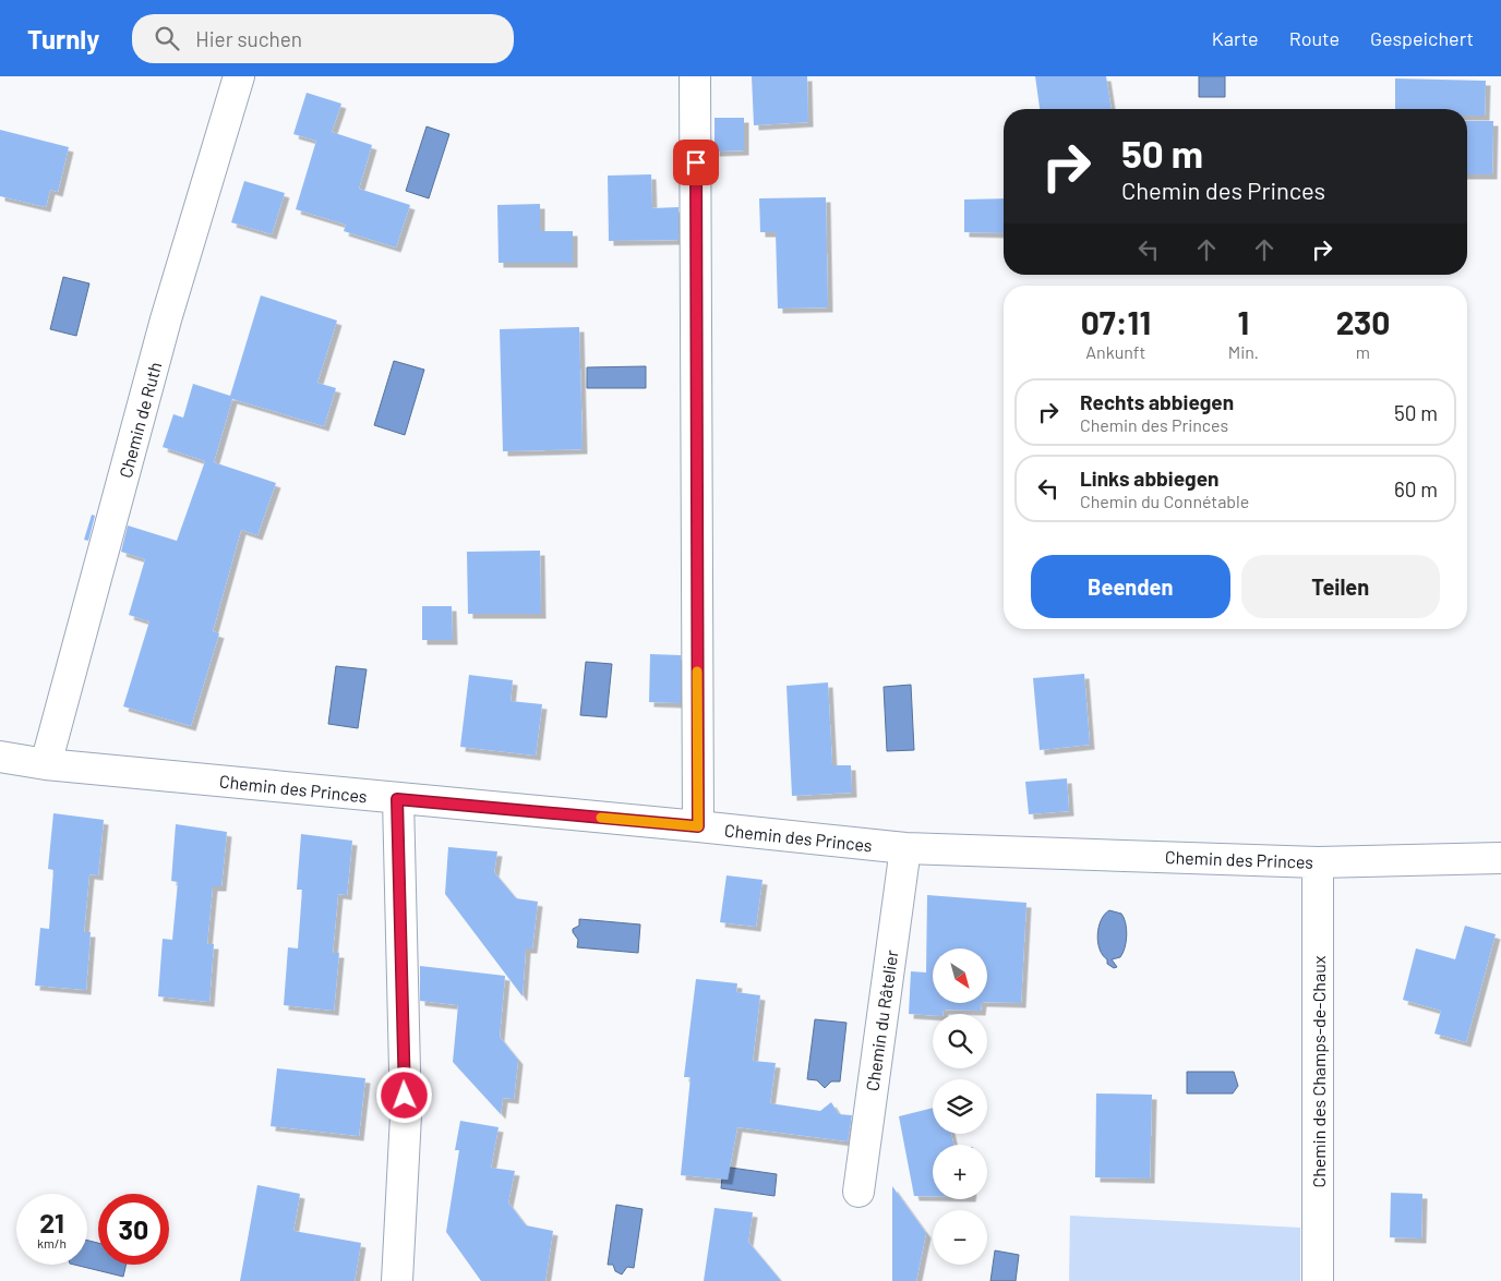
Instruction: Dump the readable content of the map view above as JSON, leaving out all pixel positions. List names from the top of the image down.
{
  "streets": {
    "street": [
      "Chemin de Ruth",
      "Chemin des Princes",
      "Chemin du Râtelier",
      "Chemin des Champs-de-Chaux"
    ]
  },
  "crossings": [
    ["Chemin de Ruth", "Chemin des Princes"],
    ["Chemin des Princes", "Chemin du Râtelier"],
    ["Chemin des Princes", "Chemin des Champs-de-Chaux"]
  ],
  "north": "bottom right",
  "page": {
    "header": "Turnly",
    "search": "Hier suchen",
    "nav": ["Karte", "Route", "Gespeichert"],
    "turn": ["50 m", "Chemin des Princes"],
    "eta": [
      "07:11",
      "Ankunft",
      "1",
      "Min.",
      "230",
      "m"
    ],
    "list": [
      {
        "name": "Rechts abbiegen",
        "note": "Chemin des Princes",
        "value": "50 m"
      },
      {
        "name": "Links abbiegen",
        "note": "Chemin du Connétable",
        "value": "60 m"
      }
    ],
    "buttons": ["Beenden", "Teilen"],
    "map_buttons": ["+", "−"],
    "speed": "21 km/h",
    "limit": "30"
  }
}
